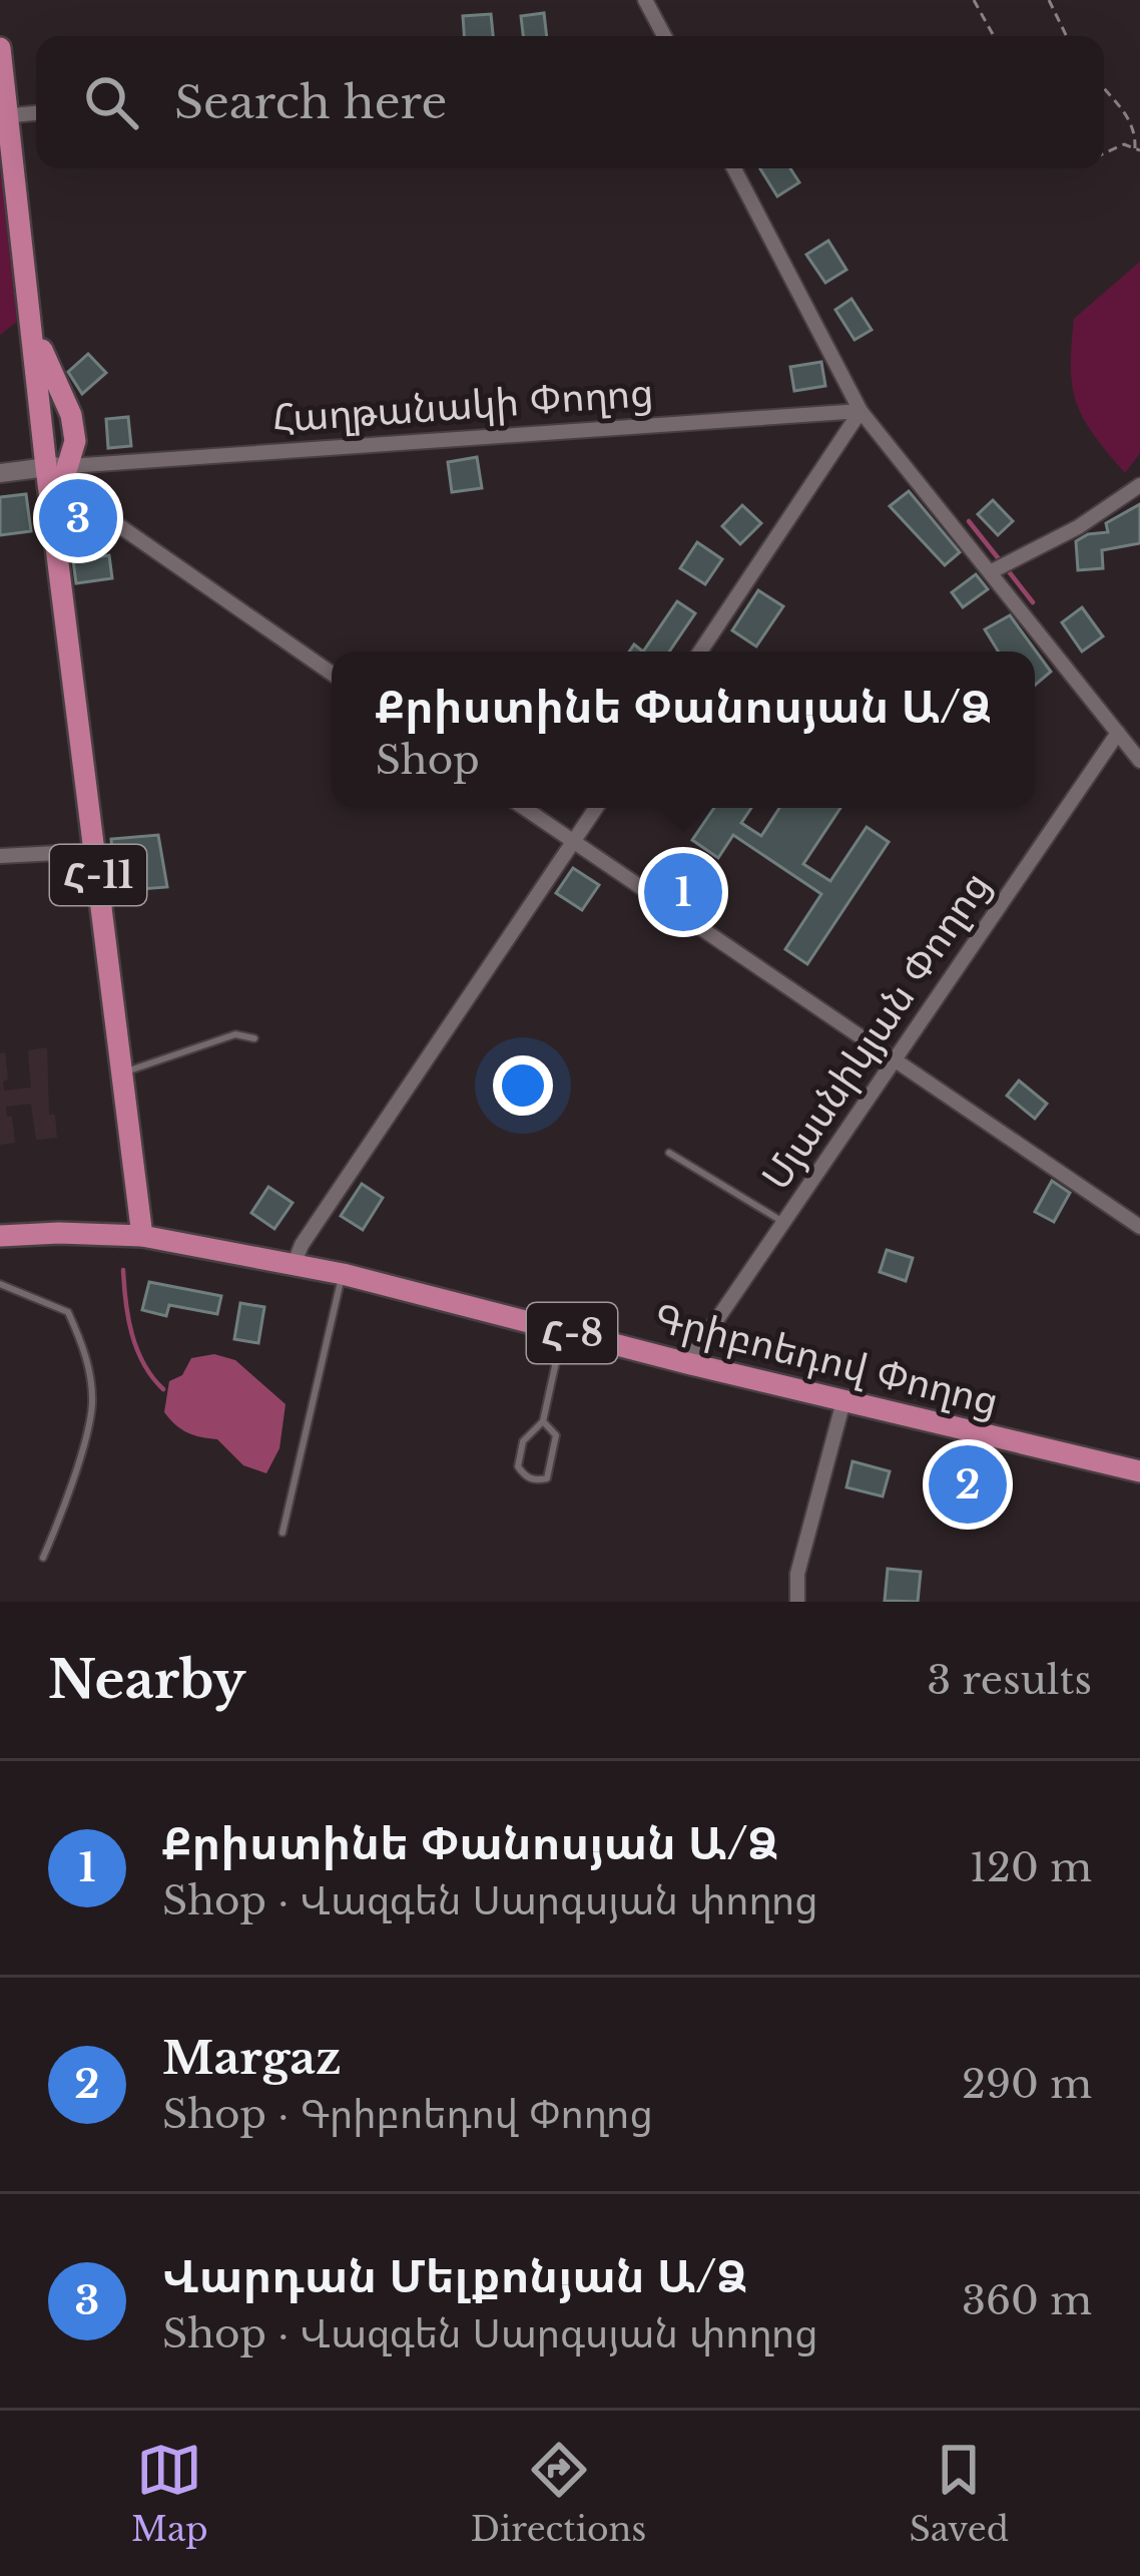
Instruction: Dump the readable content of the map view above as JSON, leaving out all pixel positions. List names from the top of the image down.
{
  "streets": {
    "main road": ["Հ-11", "Հ-8", "Գրիբոեդով Փողոց"],
    "street": ["Հաղթանակի Փողոց", "Մյասնիկյան Փողոց"]
  },
  "crossings": [
    ["Հաղթանակի Փողոց", "Հ-11"],
    ["Հ-11", "Գրիբոեդով Փողոց"],
    ["Մյասնիկյան Փողոց", "Գրիբոեդով Փողոց"]
  ],
  "page": {
    "search": "Search here",
    "pins": ["3", "1", "2"],
    "popup": ["Քրիստինե Փանոսյան Ա/Ձ", "Shop"],
    "heading": ["Nearby", "3 results"],
    "list": [
      {
        "mark": "1",
        "name": "Քրիստինե Փանոսյան Ա/Ձ",
        "note": "Shop · Վազգեն Սարգսյան փողոց",
        "value": "120 m"
      },
      {
        "mark": "2",
        "name": "Margaz",
        "note": "Shop · Գրիբոեդով Փողոց",
        "value": "290 m"
      },
      {
        "mark": "3",
        "name": "Վարդան Մելքոնյան Ա/Ձ",
        "note": "Shop · Վազգեն Սարգսյան փողոց",
        "value": "360 m"
      }
    ],
    "nav": ["Map", "Directions", "Saved"]
  }
}
